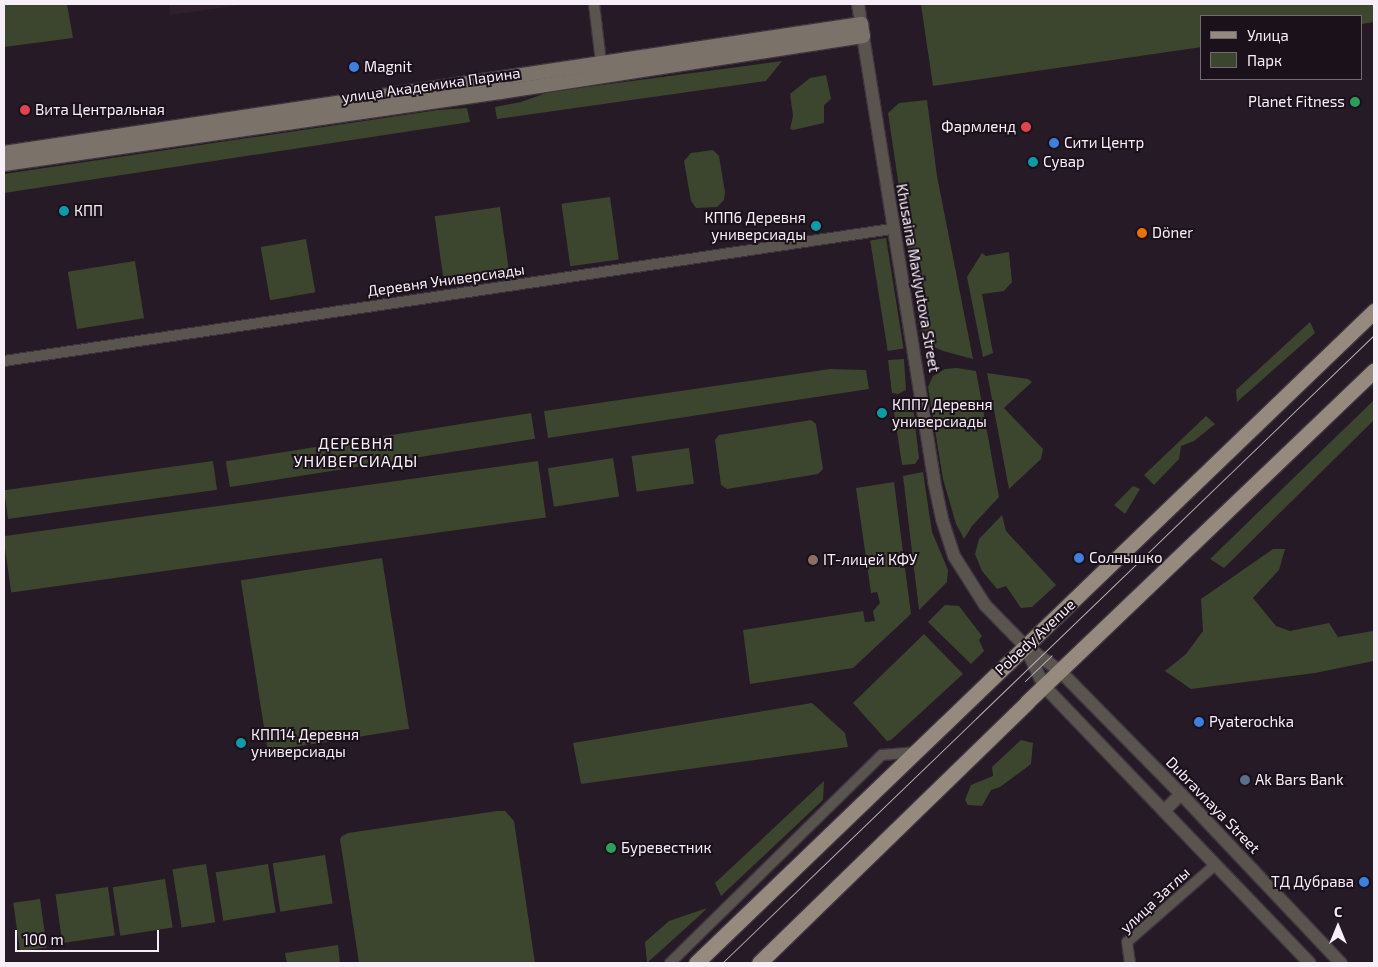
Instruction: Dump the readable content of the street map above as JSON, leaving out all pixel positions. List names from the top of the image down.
{
  "streets": {
    "main road": ["улица Академика Парина", "Pobedy Avenue"],
    "street": [
      "Khusaina Mavlyutova Street",
      "Деревня Универсиады",
      "Dubravnaya Street",
      "улица Затлы"
    ]
  },
  "crossings": [
    ["улица Академика Парина", "Khusaina Mavlyutova Street"],
    ["Khusaina Mavlyutova Street", "Деревня Универсиады"],
    ["Khusaina Mavlyutova Street", "Pobedy Avenue"],
    ["Khusaina Mavlyutova Street", "Dubravnaya Street"],
    ["Pobedy Avenue", "Dubravnaya Street"]
  ],
  "districts": ["ДЕРЕВНЯ УНИВЕРСИАДЫ"],
  "places": [
    "Magnit",
    "Planet Fitness",
    "Вита Центральная",
    "Фармленд",
    "Сити Центр",
    "Сувар",
    "КПП",
    "КПП6 Деревня универсиады",
    "Döner",
    "КПП7 Деревня универсиады",
    "Солнышко",
    "IT-лицей КФУ",
    "Pyaterochka",
    "КПП14 Деревня универсиады",
    "Ak Bars Bank",
    "Буревестник",
    "ТД Дубрава"
  ],
  "legend": ["Улица", "Парк"],
  "scale_bar": "100 m",
  "north": "top"
}
